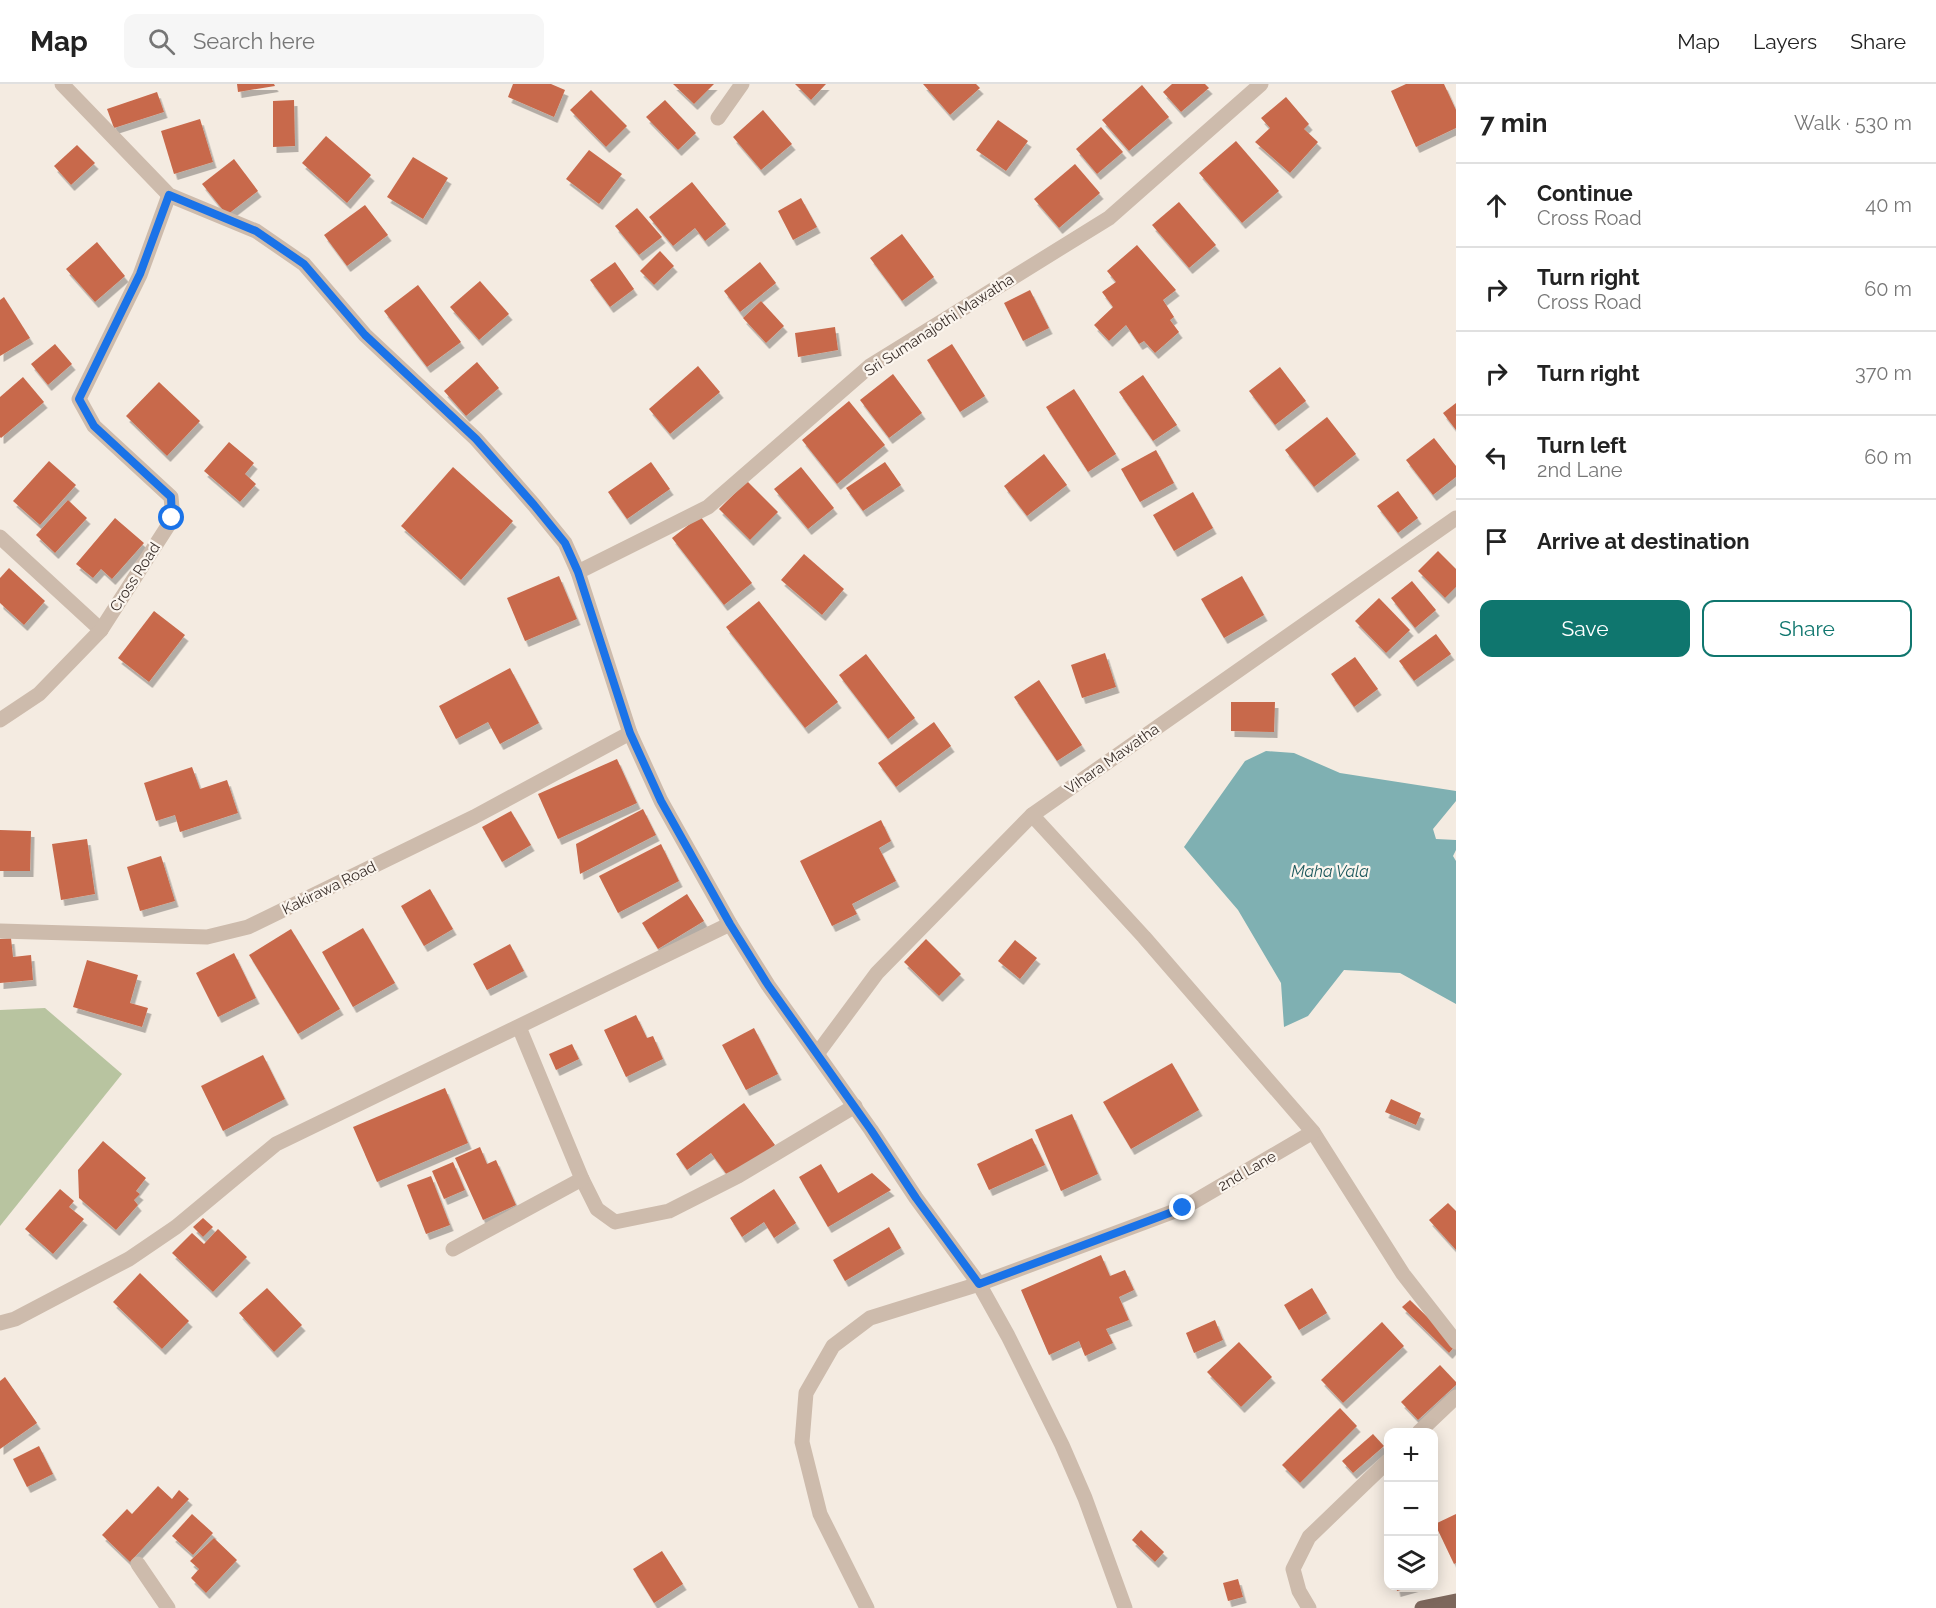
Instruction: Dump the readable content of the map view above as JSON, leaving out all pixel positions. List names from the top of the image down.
{
  "streets": {
    "street": [
      "Sri Sumanajothi Mawatha",
      "Cross Road",
      "Vihara Mawatha",
      "Kakirawa Road",
      "2nd Lane"
    ]
  },
  "water": ["Maha Vala"],
  "page": {
    "header": "Map",
    "search": "Search here",
    "nav": ["Map", "Layers", "Share"],
    "heading": ["7 min", "Walk · 530 m"],
    "list": [
      ["Continue", "Cross Road", "40 m"],
      ["Turn right", "Cross Road", "60 m"],
      ["Turn right", "370 m"],
      ["Turn left", "2nd Lane", "60 m"],
      "Arrive at destination"
    ],
    "buttons": ["Save", "Share"],
    "map_buttons": ["+", "−"]
  }
}
